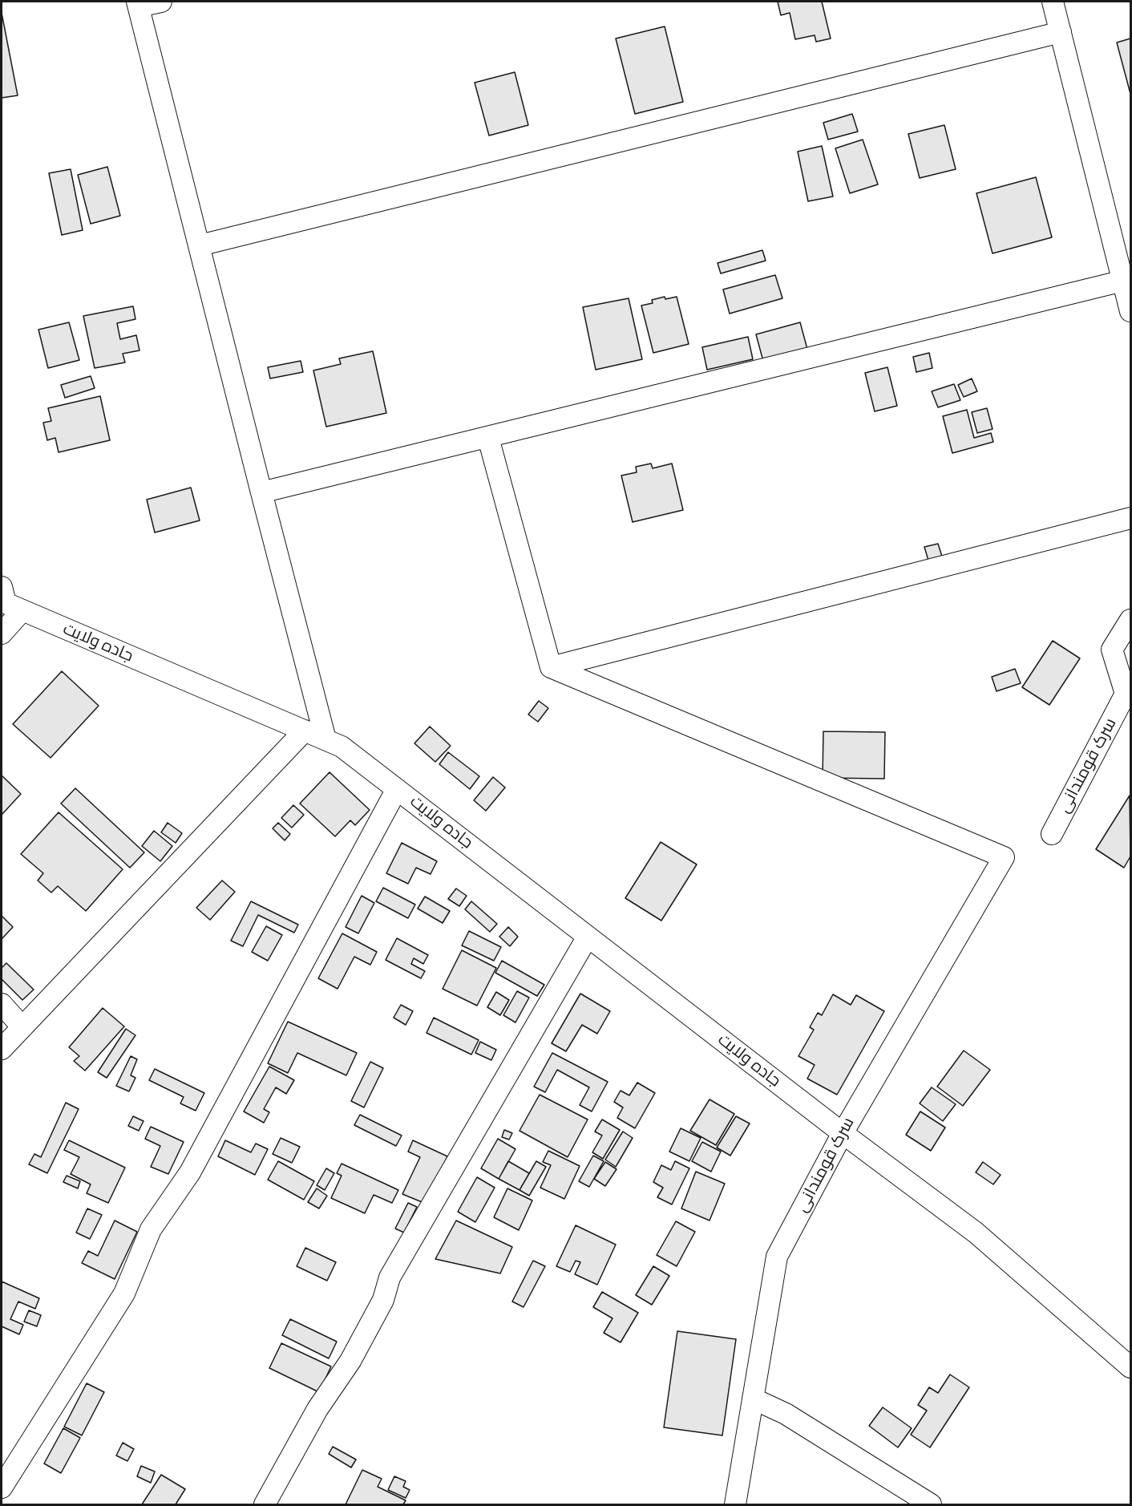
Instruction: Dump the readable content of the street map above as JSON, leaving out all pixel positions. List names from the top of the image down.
{
  "streets": {
    "street": ["جاده ولایت", "سرک قومندانی"]
  },
  "crossings": [
    ["جاده ولایت", "سرک قومندانی"]
  ]
}
